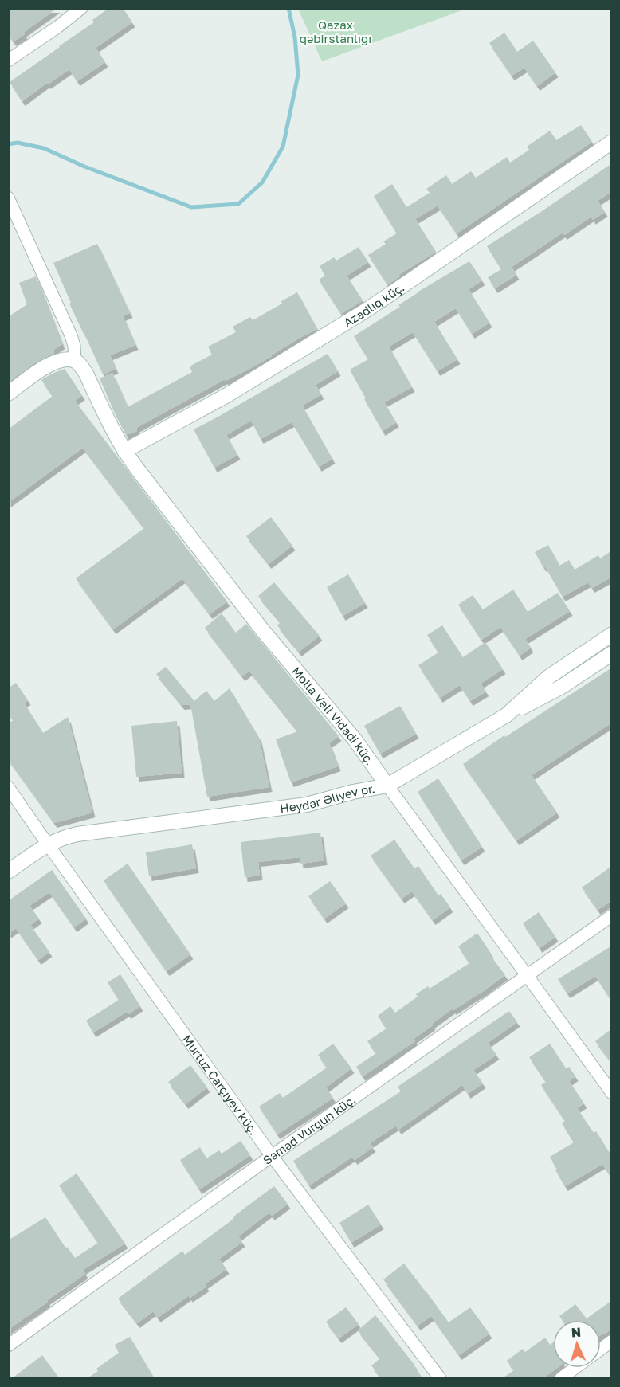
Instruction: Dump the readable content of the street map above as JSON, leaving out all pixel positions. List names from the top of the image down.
{
  "streets": {
    "street": [
      "Azadlıq küç.",
      "Molla Vəli Vidadi küç.",
      "Heydər Əliyev pr.",
      "Murtuz Carçıyev küç.",
      "Səməd Vurğun küç."
    ]
  },
  "crossings": [
    ["Azadlıq küç.", "Molla Vəli Vidadi küç."],
    ["Molla Vəli Vidadi küç.", "Heydər Əliyev pr."],
    ["Molla Vəli Vidadi küç.", "Səməd Vurğun küç."],
    ["Heydər Əliyev pr.", "Murtuz Carçıyev küç."],
    ["Murtuz Carçıyev küç.", "Səməd Vurğun küç."]
  ],
  "parks": ["Qazax qəbirstanlığı"],
  "north": "top"
}
